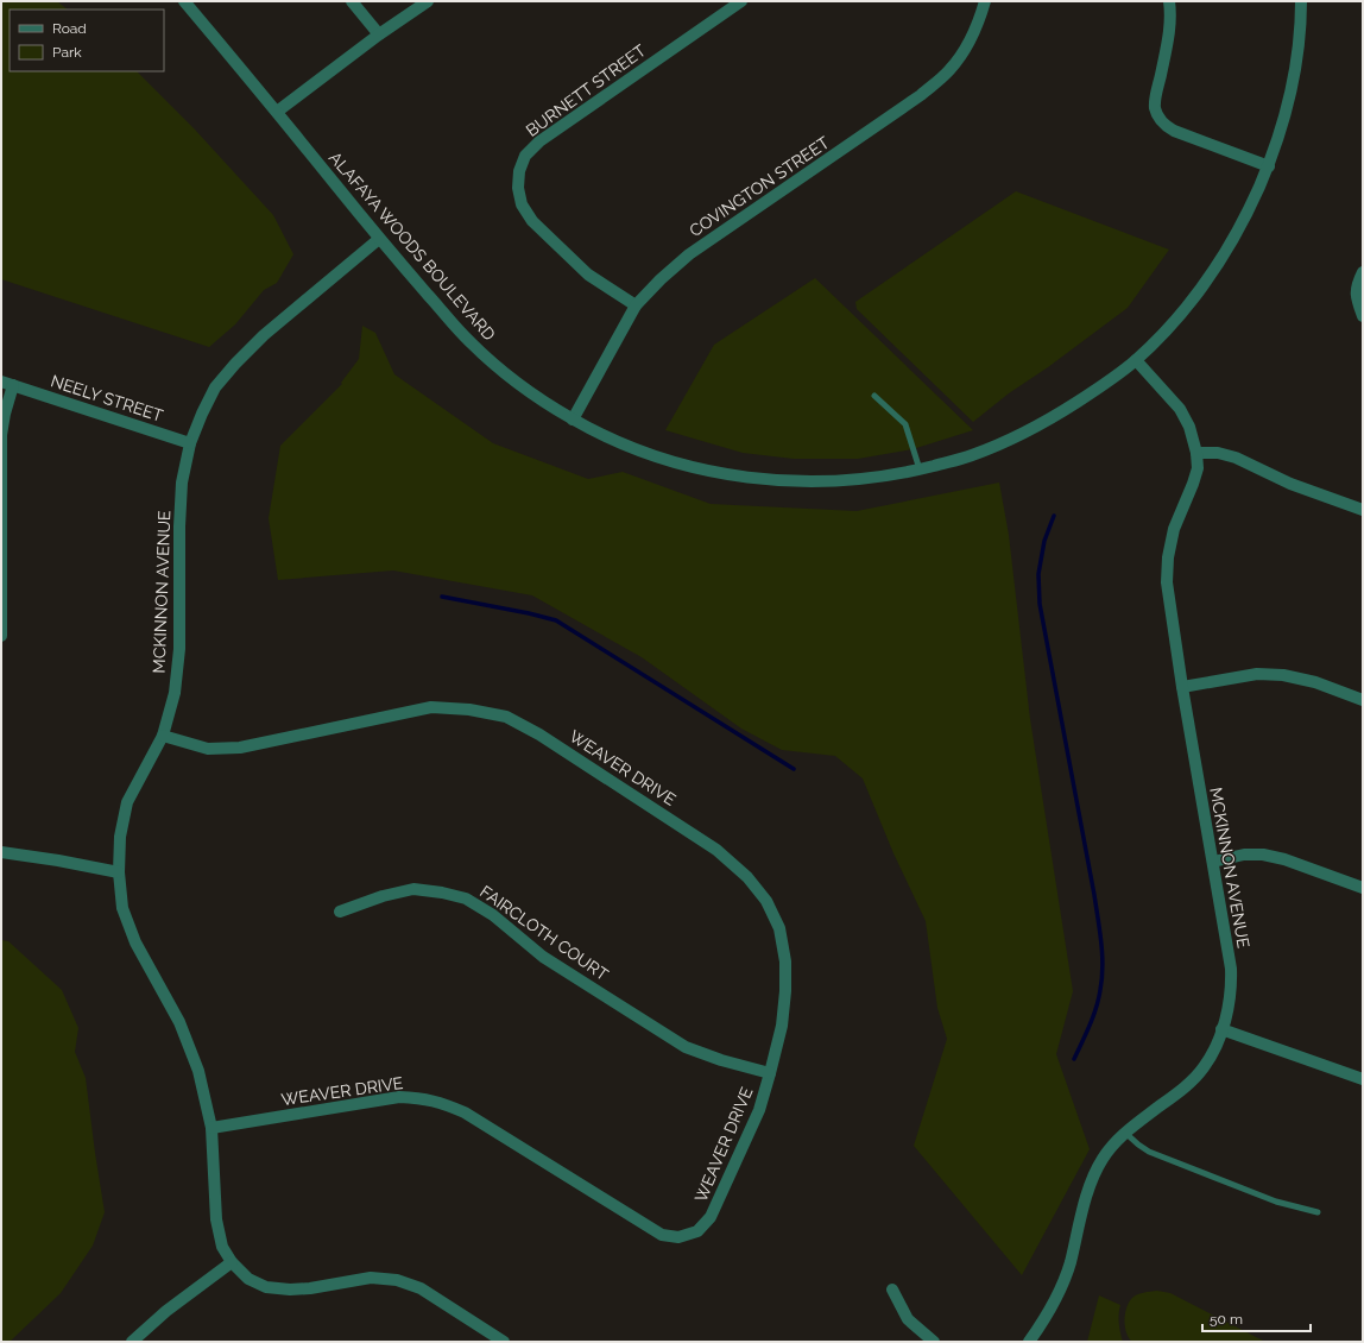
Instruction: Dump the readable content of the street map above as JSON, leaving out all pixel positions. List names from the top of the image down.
{
  "streets": {
    "street": [
      "BURNETT STREET",
      "COVINGTON STREET",
      "ALAFAYA WOODS BOULEVARD",
      "NEELY STREET",
      "MCKINNON AVENUE",
      "WEAVER DRIVE",
      "FAIRCLOTH COURT"
    ]
  },
  "crossings": [
    ["BURNETT STREET", "COVINGTON STREET"],
    ["COVINGTON STREET", "ALAFAYA WOODS BOULEVARD"],
    ["ALAFAYA WOODS BOULEVARD", "MCKINNON AVENUE"],
    ["NEELY STREET", "MCKINNON AVENUE"],
    ["MCKINNON AVENUE", "WEAVER DRIVE"],
    ["WEAVER DRIVE", "FAIRCLOTH COURT"]
  ],
  "legend": ["Road", "Park"],
  "scale_bar": "50 m"
}
